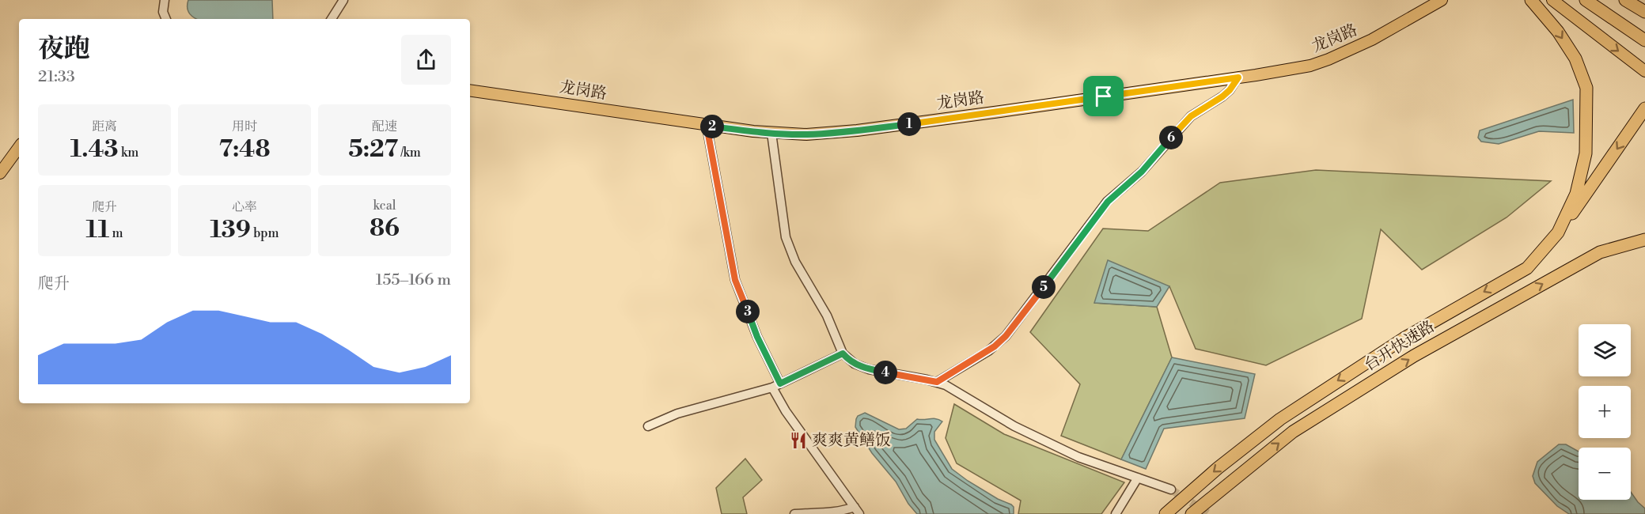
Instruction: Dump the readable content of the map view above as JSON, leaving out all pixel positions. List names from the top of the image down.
{
  "streets": {
    "highway": ["台开快速路"],
    "main road": ["龙岗路"]
  },
  "places": {
    "restaurant": ["爽爽黄鳝饭"]
  },
  "page": {
    "heading": ["夜跑", "21:33"],
    "stats": [
      ["距离", "1.43 km"],
      ["用时", "7:48"],
      ["配速", "5:27 /km"],
      ["爬升", "11 m"],
      ["心率", "139 bpm"],
      ["kcal", "86"]
    ],
    "pins": [
      "1",
      "2",
      "6",
      "5",
      "3",
      "4"
    ],
    "chart": ["爬升", "155–166 m"],
    "map_buttons": ["+", "−"]
  }
}
